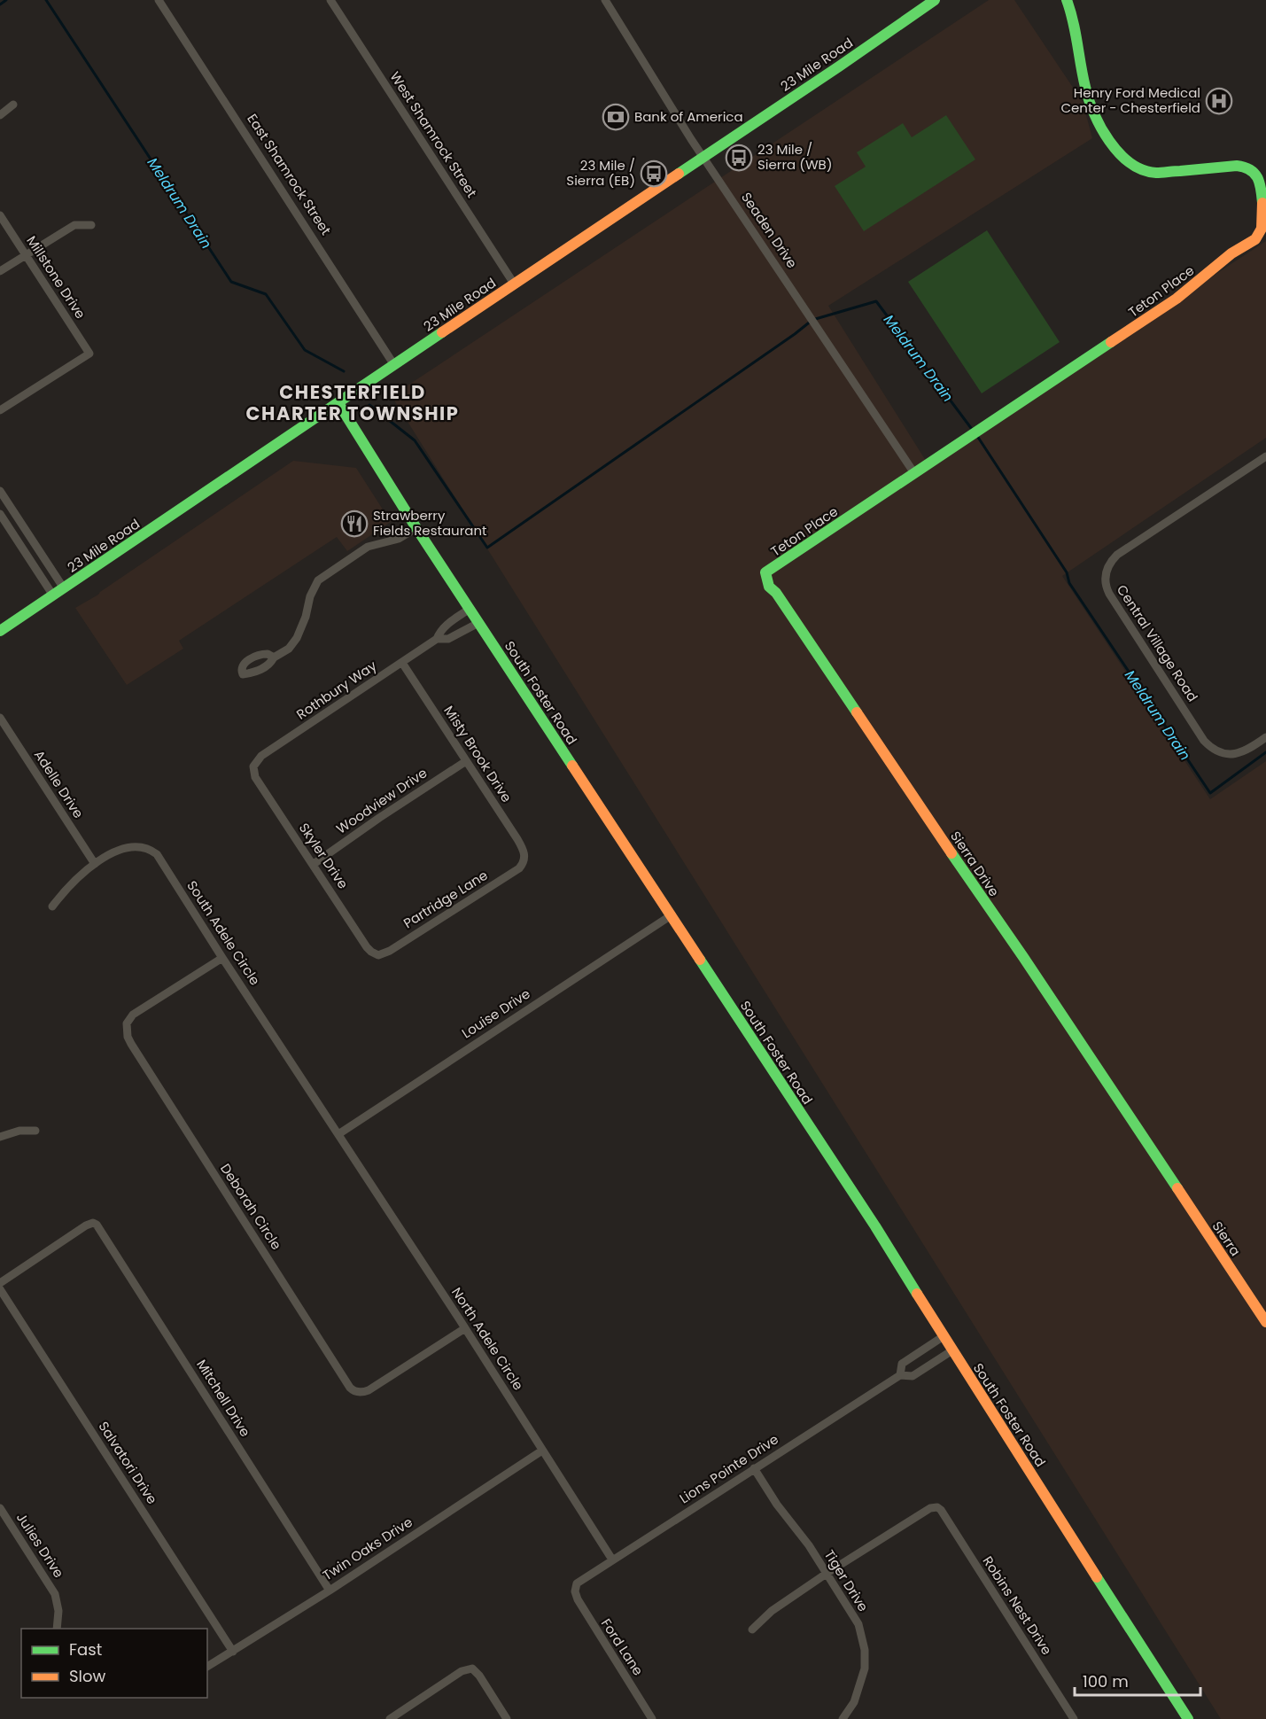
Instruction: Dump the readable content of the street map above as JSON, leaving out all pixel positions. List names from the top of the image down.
{
  "streets": {
    "street": [
      "23 Mile Road",
      "West Shamrock Street",
      "East Shamrock Street",
      "Seaden Drive",
      "Millstone Drive",
      "Teton Place",
      "Central Village Road",
      "Rothbury Way",
      "South Foster Road",
      "Misty Brook Drive",
      "Adelle Drive",
      "Woodview Drive",
      "Skyler Drive",
      "Sierra Drive",
      "Partridge Lane",
      "South Adele Circle",
      "Louise Drive",
      "Deborah Circle",
      "Sierra",
      "North Adele Circle",
      "Mitchell Drive",
      "Salvatori Drive",
      "Lions Pointe Drive",
      "Julies Drive",
      "Twin Oaks Drive",
      "Tiger Drive",
      "Robins Nest Drive",
      "Ford Lane"
    ]
  },
  "crossings": [
    ["23 Mile Road", "West Shamrock Street"],
    ["23 Mile Road", "East Shamrock Street"],
    ["23 Mile Road", "Seaden Drive"],
    ["23 Mile Road", "South Foster Road"],
    ["Seaden Drive", "Teton Place"],
    ["Teton Place", "Sierra Drive"],
    ["Rothbury Way", "South Foster Road"],
    ["Rothbury Way", "Misty Brook Drive"],
    ["Rothbury Way", "Skyler Drive"],
    ["South Foster Road", "Louise Drive"],
    ["Misty Brook Drive", "Woodview Drive"],
    ["Misty Brook Drive", "Partridge Lane"],
    ["Adelle Drive", "South Adele Circle"],
    ["Woodview Drive", "Skyler Drive"],
    ["Skyler Drive", "Partridge Lane"],
    ["Sierra Drive", "Sierra"],
    ["South Adele Circle", "Louise Drive"],
    ["South Adele Circle", "Deborah Circle"],
    ["South Adele Circle", "North Adele Circle"],
    ["Louise Drive", "North Adele Circle"],
    ["Deborah Circle", "North Adele Circle"],
    ["North Adele Circle", "Lions Pointe Drive"],
    ["North Adele Circle", "Twin Oaks Drive"],
    ["Mitchell Drive", "Twin Oaks Drive"],
    ["Salvatori Drive", "Twin Oaks Drive"],
    ["Lions Pointe Drive", "Tiger Drive"],
    ["Lions Pointe Drive", "Ford Lane"],
    ["Tiger Drive", "Robins Nest Drive"]
  ],
  "districts": ["CHESTERFIELD CHARTER TOWNSHIP"],
  "water": ["Meldrum Drain"],
  "places": {
    "hospital": ["Henry Ford Medical Center - Chesterfield"],
    "bank": ["Bank of America"],
    "bus stop": ["23 Mile / Sierra (WB)", "23 Mile / Sierra (EB)"],
    "restaurant": ["Strawberry Fields Restaurant"]
  },
  "legend": ["Fast", "Slow"],
  "scale_bar": "100 m"
}
